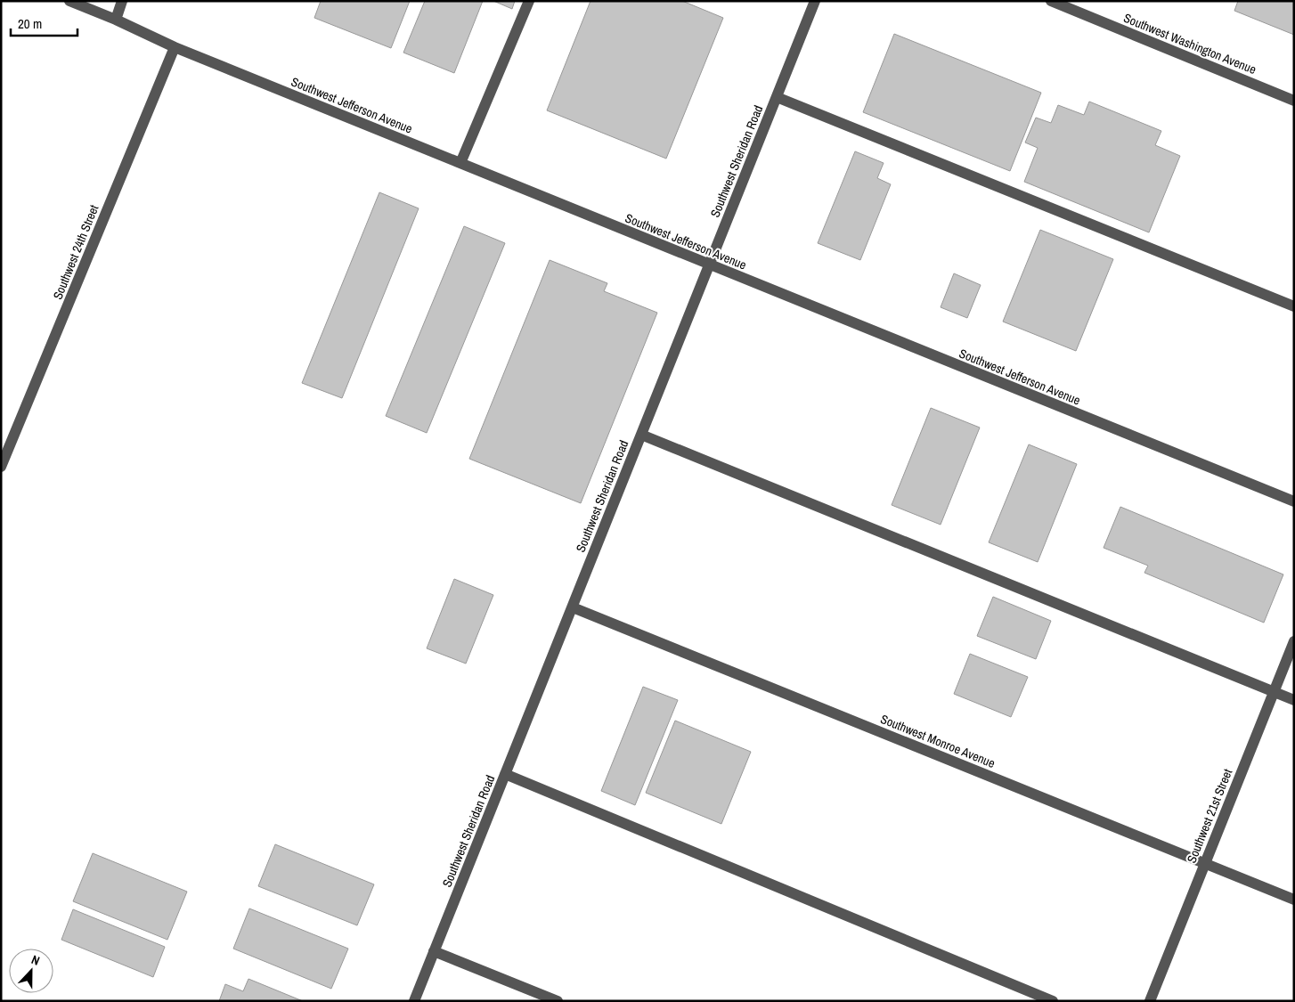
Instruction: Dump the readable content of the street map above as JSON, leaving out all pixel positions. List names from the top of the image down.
{
  "streets": {
    "street": [
      "Southwest Washington Avenue",
      "Southwest Jefferson Avenue",
      "Southwest Sheridan Road",
      "Southwest 24th Street",
      "Southwest Monroe Avenue",
      "Southwest 21st Street"
    ]
  },
  "crossings": [
    ["Southwest Jefferson Avenue", "Southwest Sheridan Road"],
    ["Southwest Jefferson Avenue", "Southwest 24th Street"],
    ["Southwest Sheridan Road", "Southwest Monroe Avenue"],
    ["Southwest Monroe Avenue", "Southwest 21st Street"]
  ],
  "scale_bar": "20 m",
  "north": "top"
}
